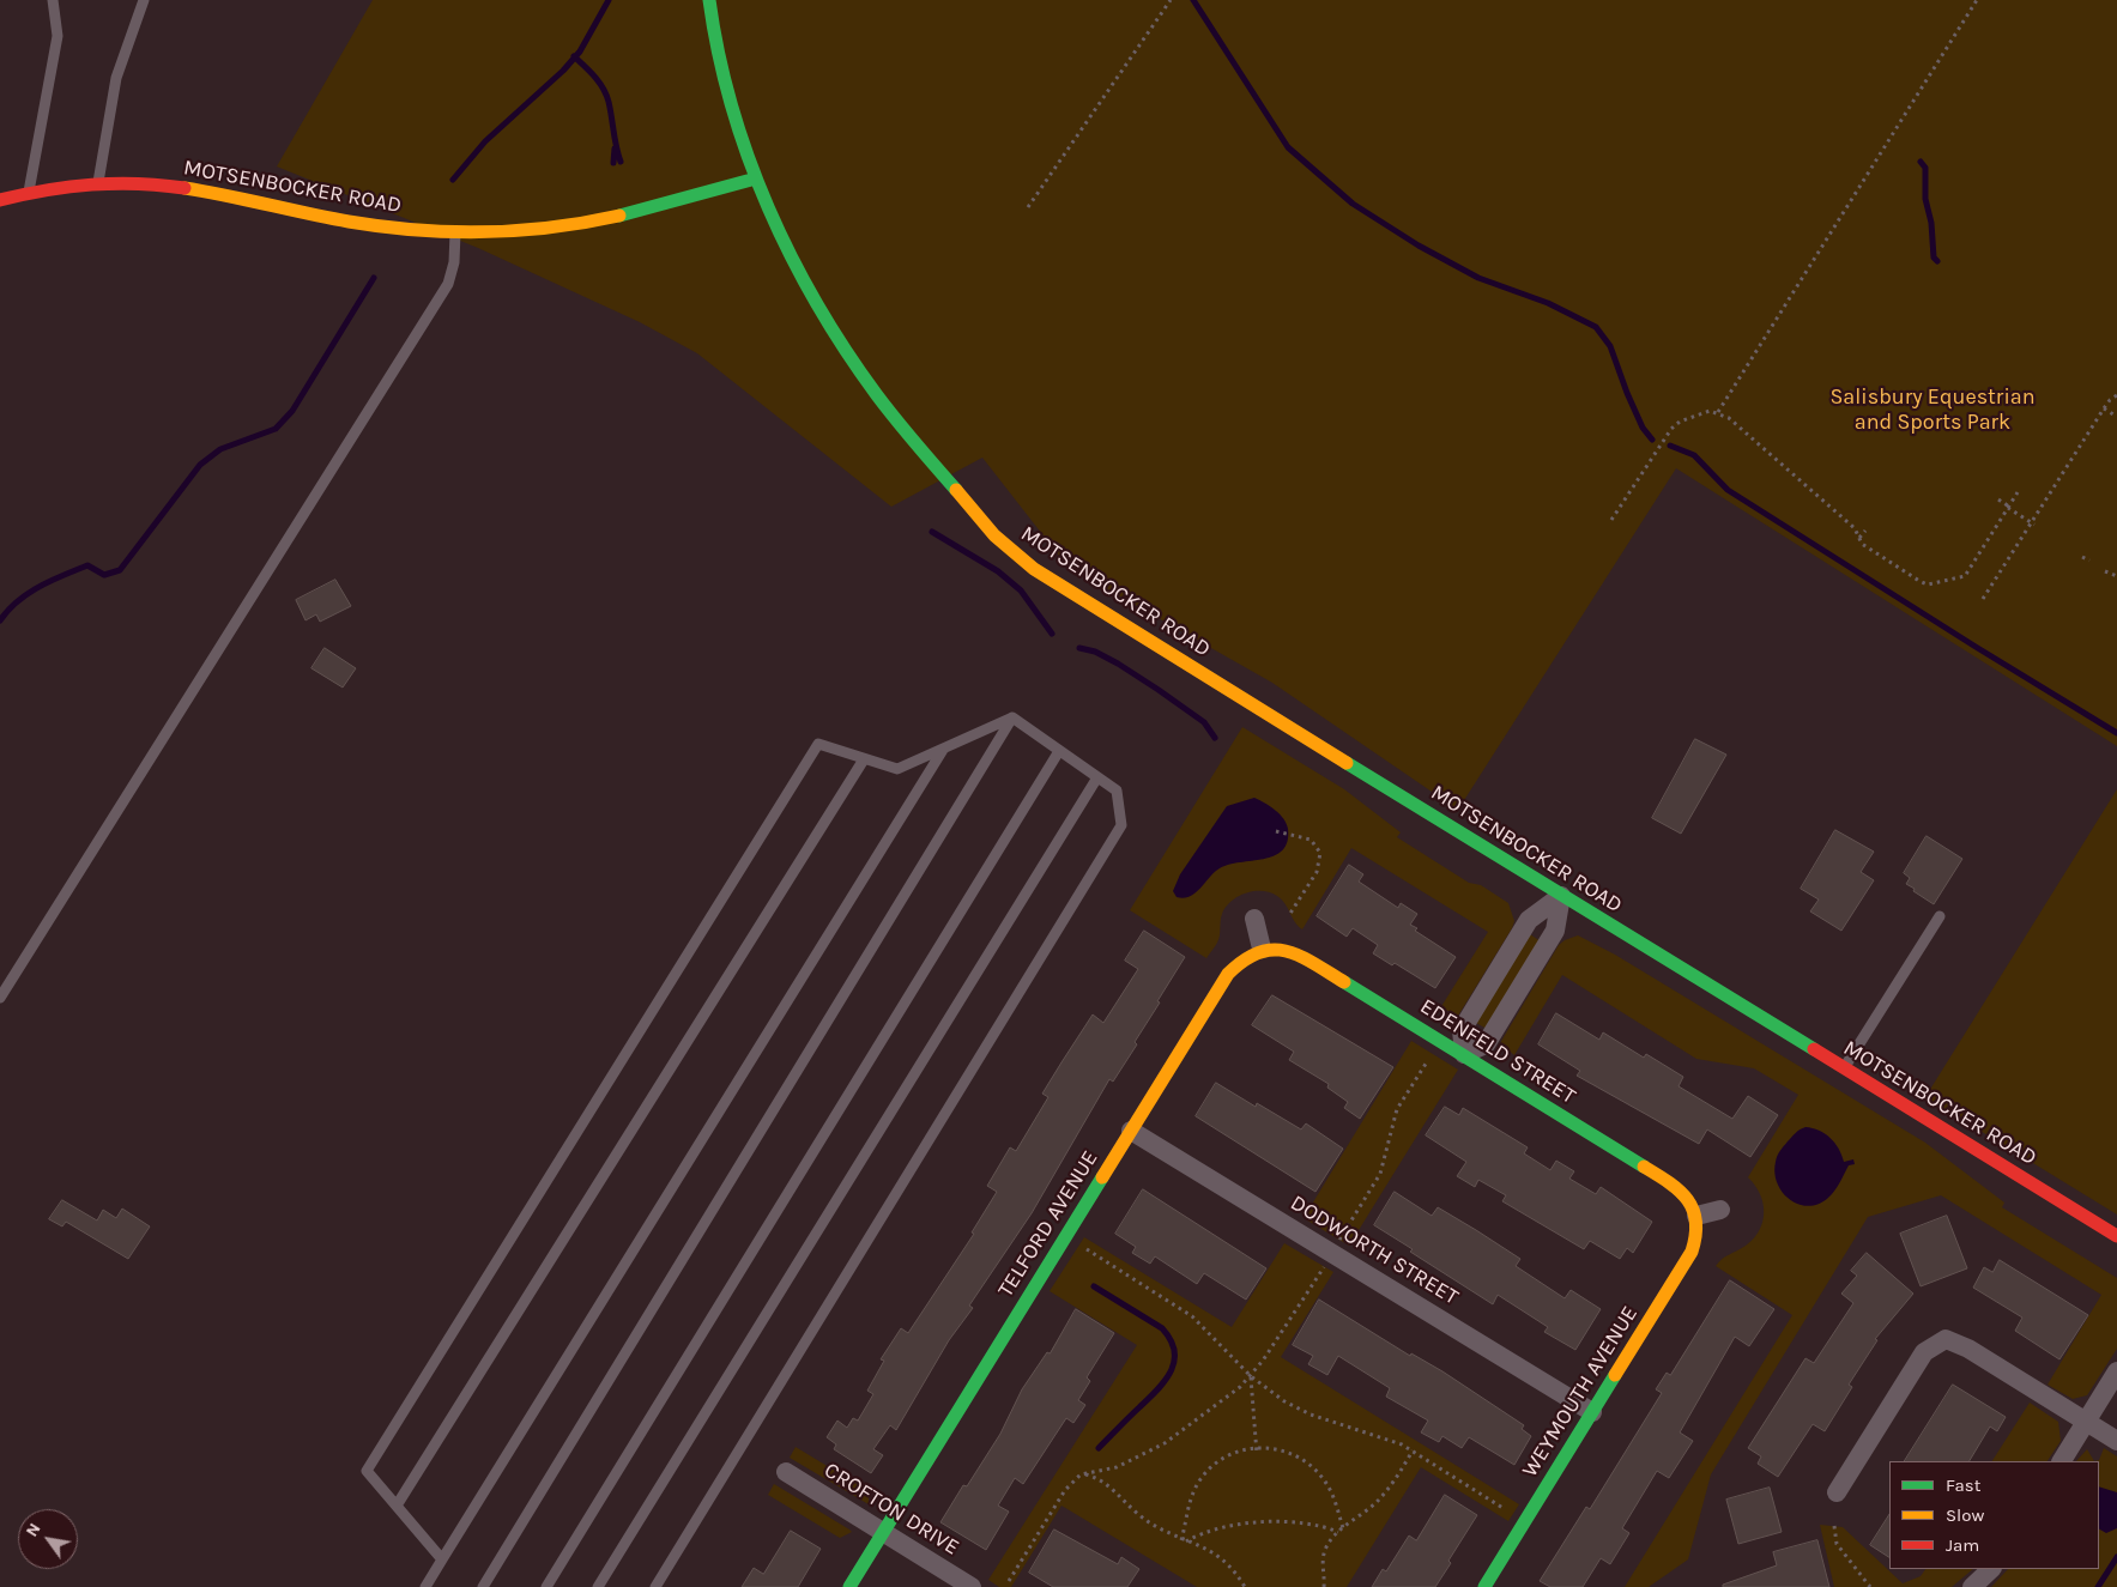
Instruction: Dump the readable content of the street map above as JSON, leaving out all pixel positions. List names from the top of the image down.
{
  "streets": {
    "main road": [
      "MOTSENBOCKER ROAD",
      "EDENFELD STREET",
      "TELFORD AVENUE",
      "WEYMOUTH AVENUE"
    ],
    "street": ["DODWORTH STREET", "CROFTON DRIVE"]
  },
  "crossings": [
    ["EDENFELD STREET", "TELFORD AVENUE"],
    ["EDENFELD STREET", "WEYMOUTH AVENUE"],
    ["TELFORD AVENUE", "DODWORTH STREET"],
    ["TELFORD AVENUE", "CROFTON DRIVE"],
    ["DODWORTH STREET", "WEYMOUTH AVENUE"]
  ],
  "parks": ["Salisbury Equestrian and Sports Park"],
  "legend": ["Fast", "Slow", "Jam"],
  "north": "top left"
}
